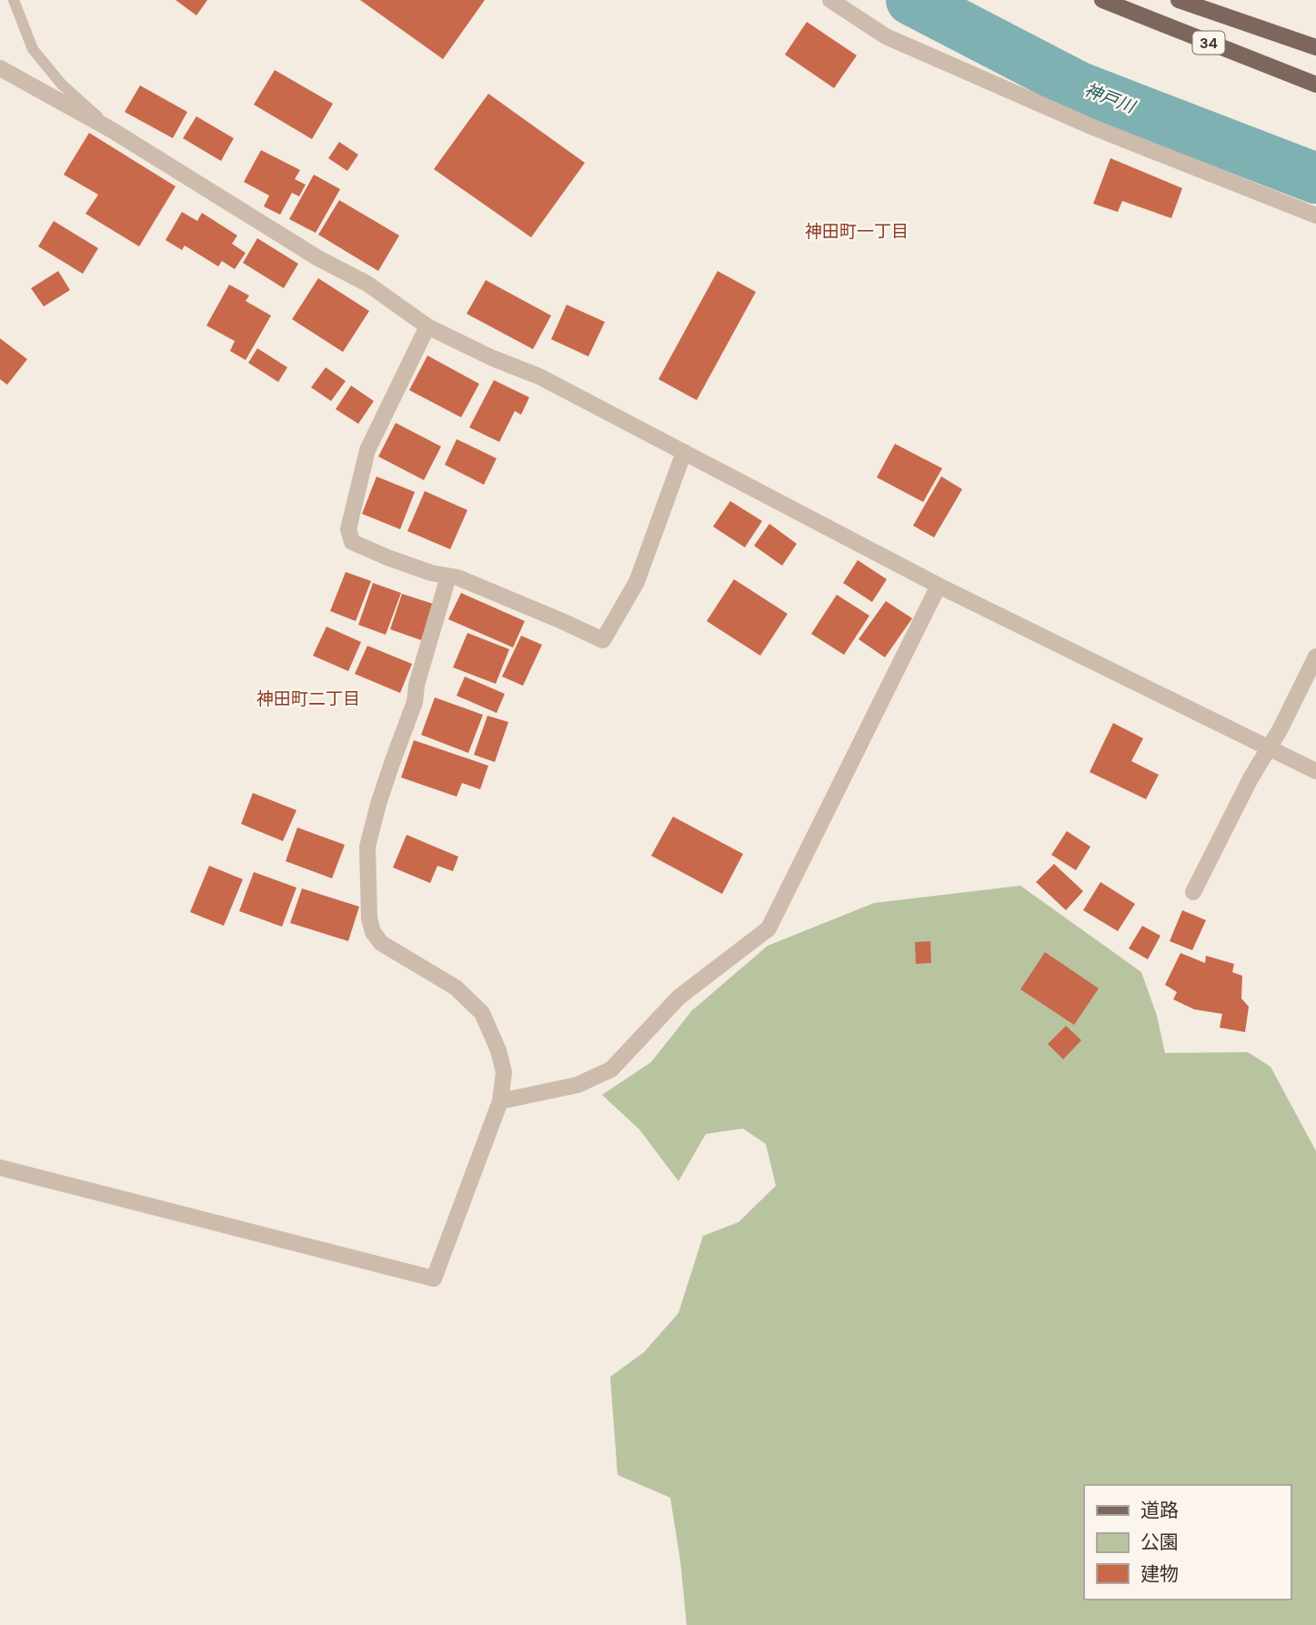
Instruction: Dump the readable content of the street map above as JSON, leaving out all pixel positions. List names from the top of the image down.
{
  "streets": {
    "main road": ["34"]
  },
  "districts": ["神田町一丁目", "神田町二丁目"],
  "water": ["神戸川"],
  "legend": ["道路", "公園", "建物"]
}
